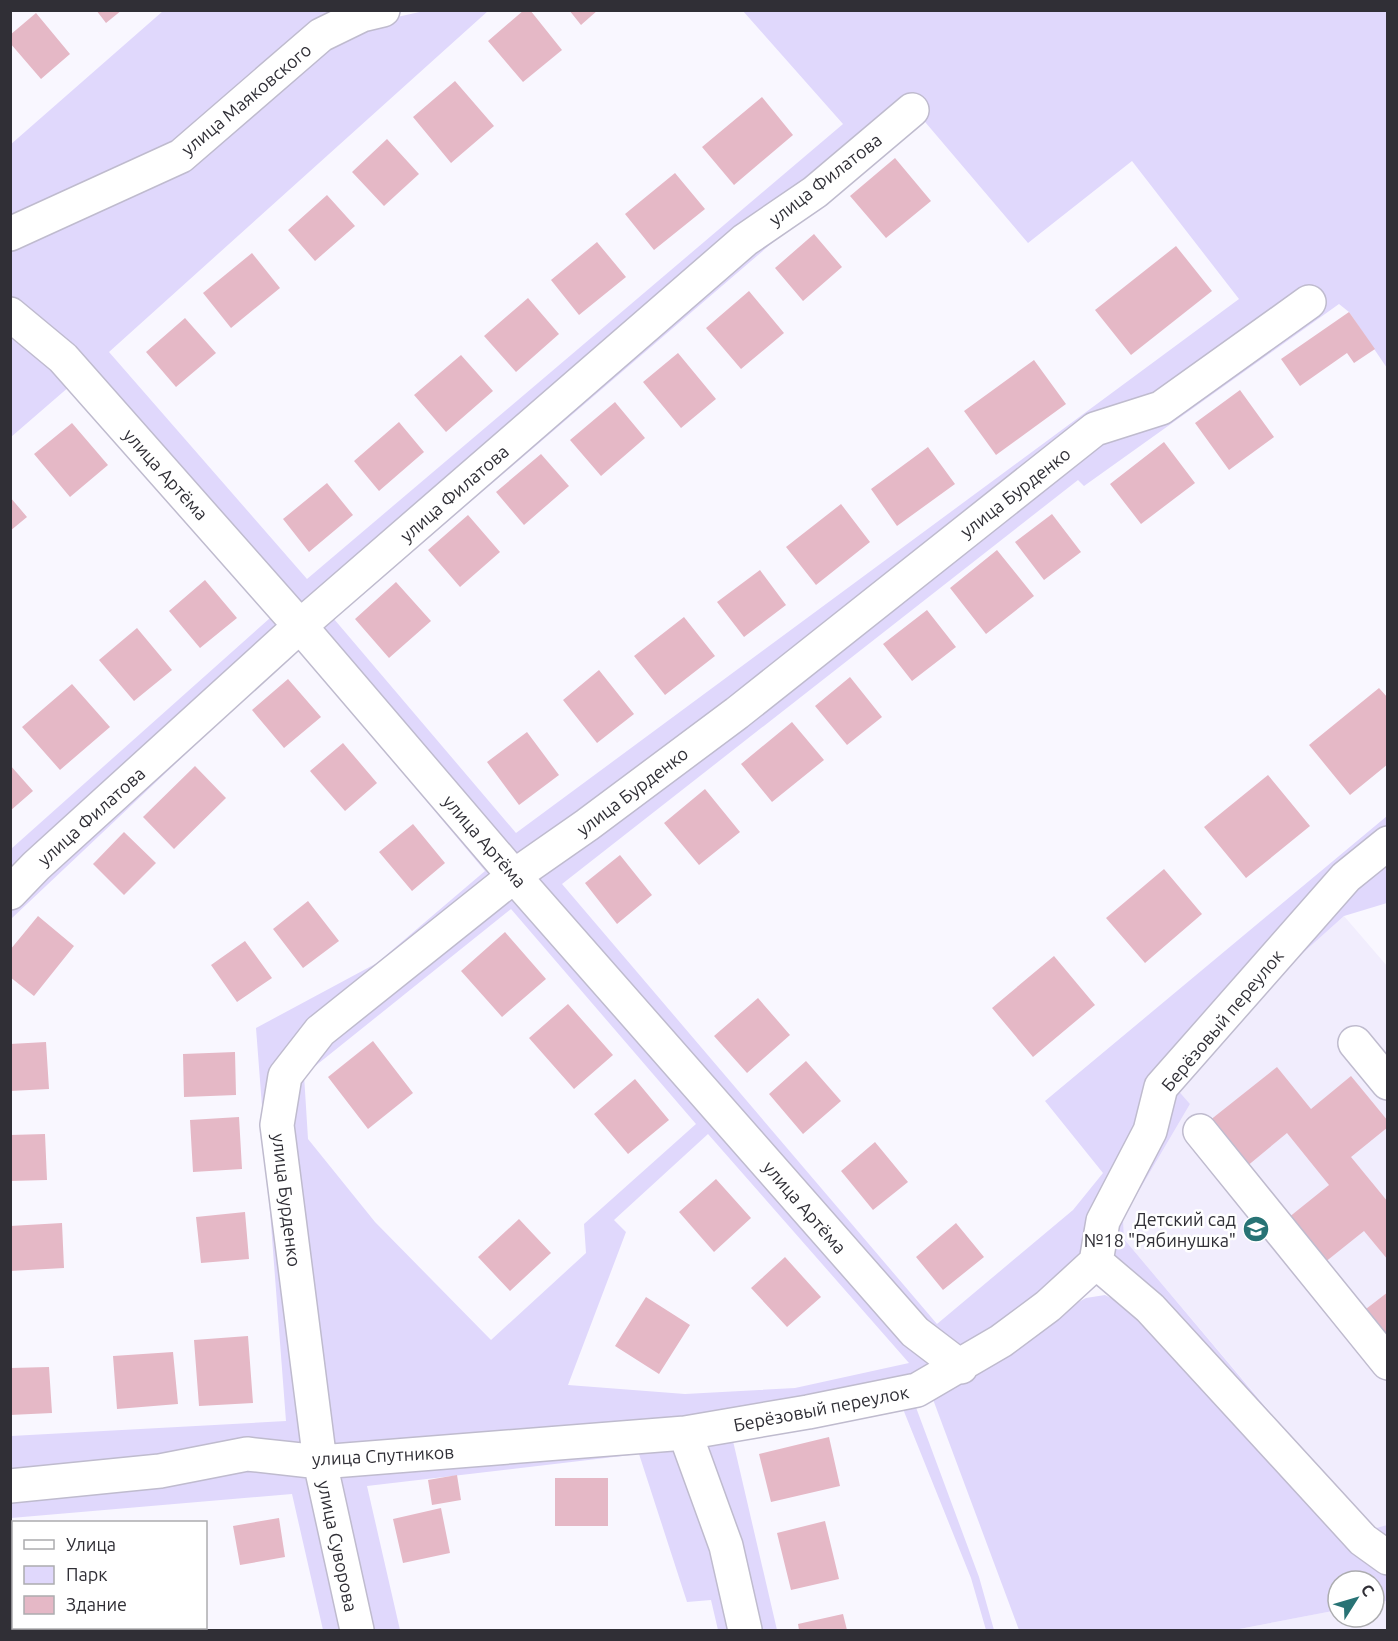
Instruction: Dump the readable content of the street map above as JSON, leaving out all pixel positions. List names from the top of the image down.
{
  "streets": {
    "street": [
      "улица Маяковского",
      "улица Филатова",
      "улица Артёма",
      "улица Бурденко",
      "Берёзовый переулок",
      "улица Спутников",
      "улица Суворова"
    ]
  },
  "crossings": [
    ["улица Филатова", "улица Артёма"],
    ["улица Артёма", "улица Бурденко"],
    ["улица Артёма", "Берёзовый переулок"],
    ["улица Бурденко", "улица Спутников"],
    ["улица Бурденко", "улица Суворова"],
    ["Берёзовый переулок", "улица Спутников"],
    ["улица Спутников", "улица Суворова"]
  ],
  "places": {
    "school or university": ["Детский сад №18 \"Рябинушка\""]
  },
  "legend": ["Улица", "Парк", "Здание"],
  "north": "top right"
}
